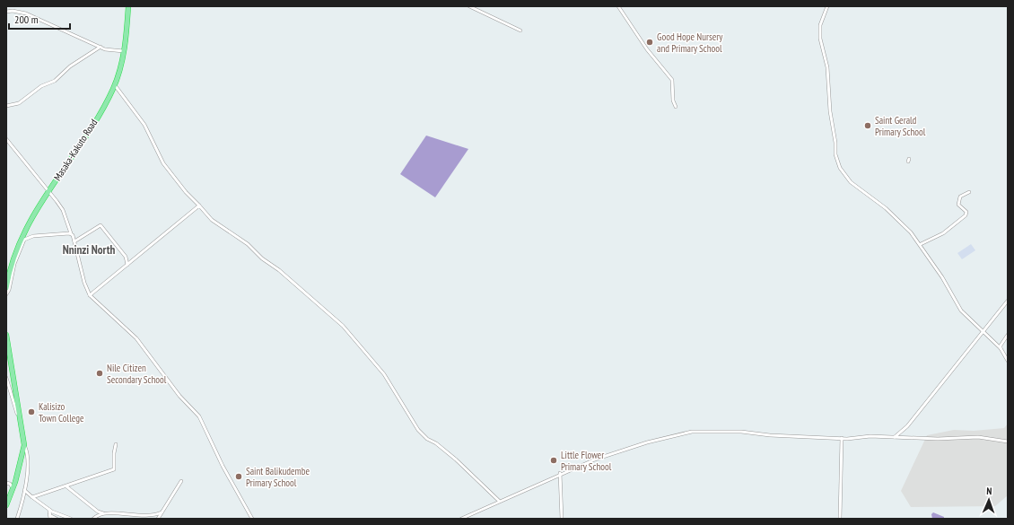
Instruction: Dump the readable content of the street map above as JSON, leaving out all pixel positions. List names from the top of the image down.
{
  "streets": {
    "highway": ["Masaka-Kakuto Road"]
  },
  "districts": ["Nninzi North"],
  "places": [
    "Good Hope Nursery and Primary School",
    "Saint Gerald Primary School",
    "Nile Citizen Secondary School",
    "Kalisizo Town College",
    "Little Flower Primary School",
    "Saint Balikudembe Primary School"
  ],
  "scale_bar": "200 m",
  "north": "top"
}
